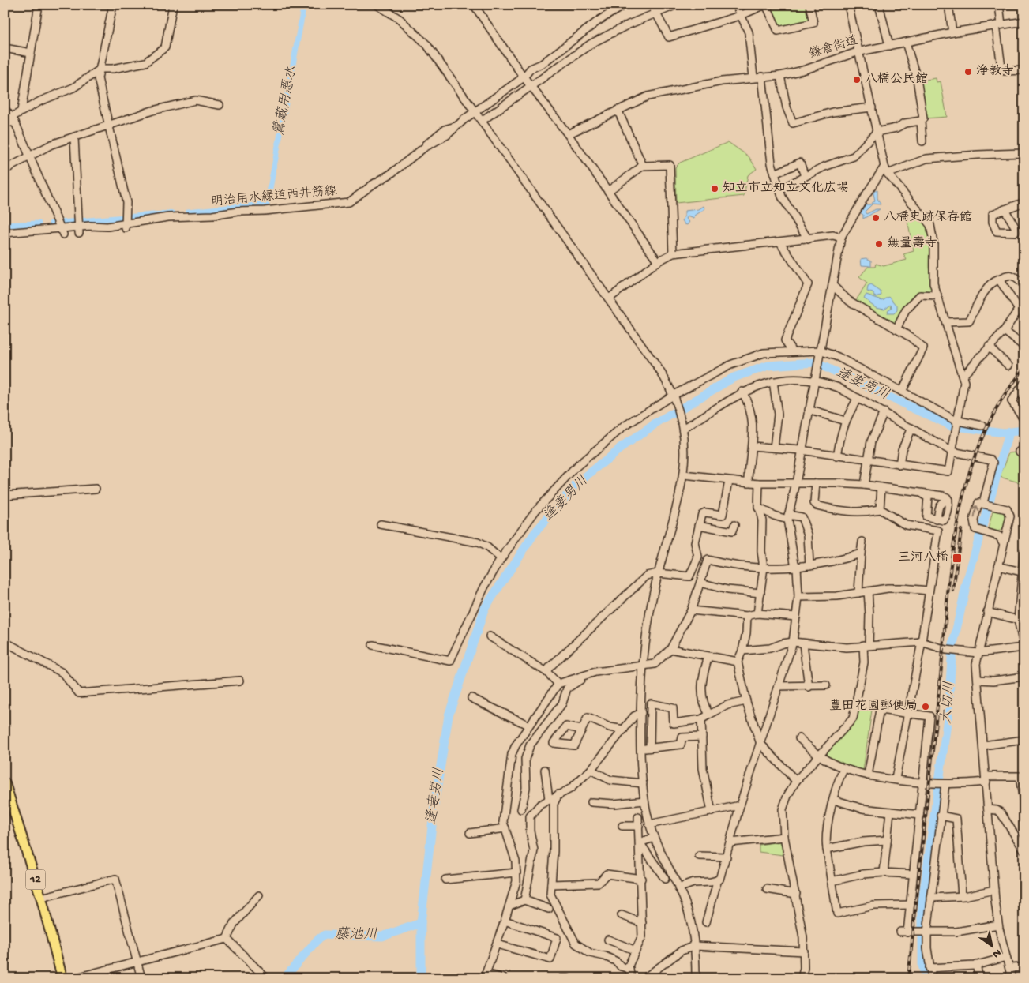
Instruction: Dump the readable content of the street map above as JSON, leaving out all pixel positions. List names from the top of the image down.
{
  "streets": {
    "main road": ["12"],
    "street": ["鎌倉街道", "明治用水緑道西井筋線"]
  },
  "water": [
    "鷺蔵用悪水",
    "逢妻男川",
    "大切川",
    "藤池川"
  ],
  "places": {
    "other": [
      "浄教寺",
      "八橋公民館",
      "知立市立知立文化広場",
      "八橋史跡保存館",
      "無量壽寺",
      "豊田花園郵便局"
    ],
    "transit": ["三河八橋"]
  },
  "north": "bottom right"
}
